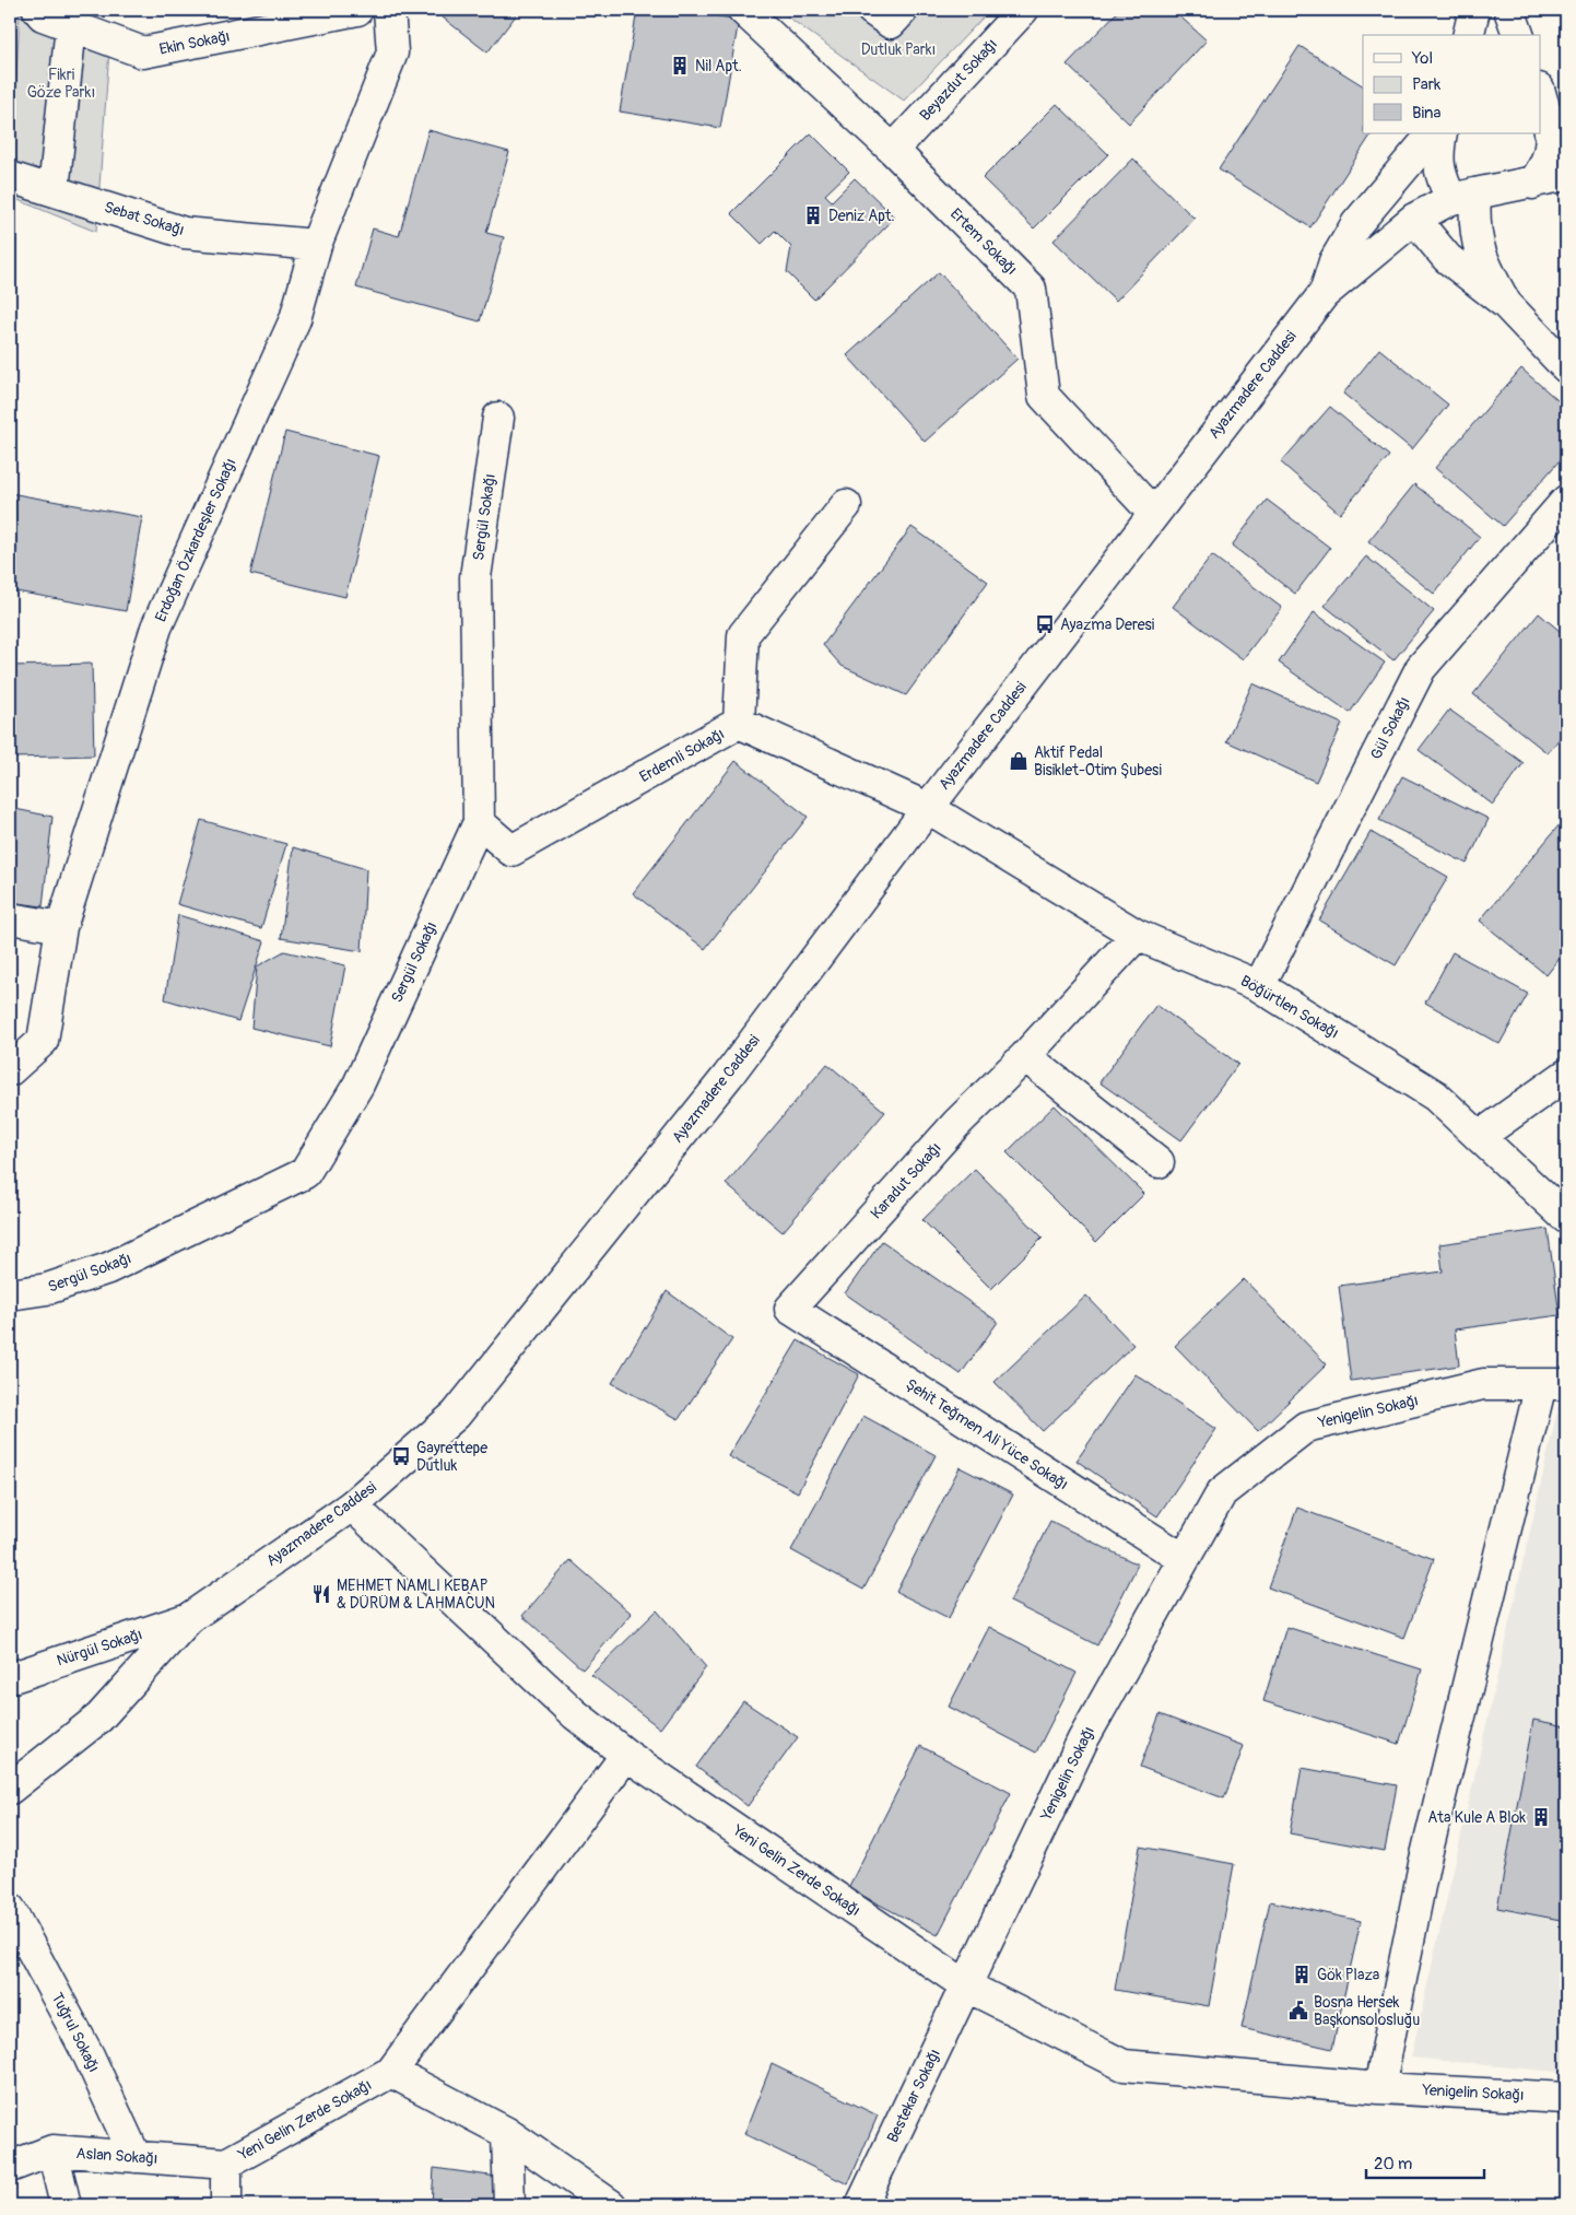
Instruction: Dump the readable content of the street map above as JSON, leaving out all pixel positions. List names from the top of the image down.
{
  "streets": {
    "street": [
      "Ekin Sokağı",
      "Beyazdut Sokağı",
      "Sebat Sokağı",
      "Ertem Sokağı",
      "Ayazmadere Caddesi",
      "Sergül Sokağı",
      "Erdoğan Özkardeşler Sokağı",
      "Gül Sokağı",
      "Erdemli Sokağı",
      "Böğürtlen Sokağı",
      "Karadut Sokağı",
      "Yenigelin Sokağı",
      "Şehit Teğmen Ali Yüce Sokağı",
      "Nürgül Sokağı",
      "Yeni Gelin Zerde Sokağı",
      "Tuğrul Sokağı",
      "Bestekar Sokağı",
      "Aslan Sokağı"
    ]
  },
  "crossings": [
    ["Beyazdut Sokağı", "Ertem Sokağı"],
    ["Sebat Sokağı", "Erdoğan Özkardeşler Sokağı"],
    ["Ertem Sokağı", "Ayazmadere Caddesi"],
    ["Ayazmadere Caddesi", "Erdemli Sokağı"],
    ["Ayazmadere Caddesi", "Böğürtlen Sokağı"],
    ["Ayazmadere Caddesi", "Nürgül Sokağı"],
    ["Ayazmadere Caddesi", "Yeni Gelin Zerde Sokağı"],
    ["Sergül Sokağı", "Erdemli Sokağı"],
    ["Gül Sokağı", "Böğürtlen Sokağı"],
    ["Erdemli Sokağı", "Böğürtlen Sokağı"],
    ["Böğürtlen Sokağı", "Karadut Sokağı"],
    ["Karadut Sokağı", "Şehit Teğmen Ali Yüce Sokağı"],
    ["Yenigelin Sokağı", "Şehit Teğmen Ali Yüce Sokağı"],
    ["Yenigelin Sokağı", "Yeni Gelin Zerde Sokağı"],
    ["Yenigelin Sokağı", "Bestekar Sokağı"],
    ["Yeni Gelin Zerde Sokağı", "Bestekar Sokağı"],
    ["Yeni Gelin Zerde Sokağı", "Aslan Sokağı"],
    ["Tuğrul Sokağı", "Aslan Sokağı"]
  ],
  "parks": ["Dutluk Parkı", "Fikri Göze Parkı"],
  "places": {
    "building": [
      "Nil Apt.",
      "Deniz Apt.",
      "Ata Kule A Blok",
      "Gök Plaza"
    ],
    "bus stop": ["Ayazma Deresi", "Gayrettepe Dutluk"],
    "shop": ["Aktif Pedal Bisiklet-Otim Şubesi"],
    "restaurant": ["MEHMET NAMLI KEBAP & DÜRÜM & LAHMACUN"],
    "public building": ["Bosna Hersek Başkonsolosluğu"]
  },
  "legend": ["Yol", "Park", "Bina"],
  "scale_bar": "20 m"
}
